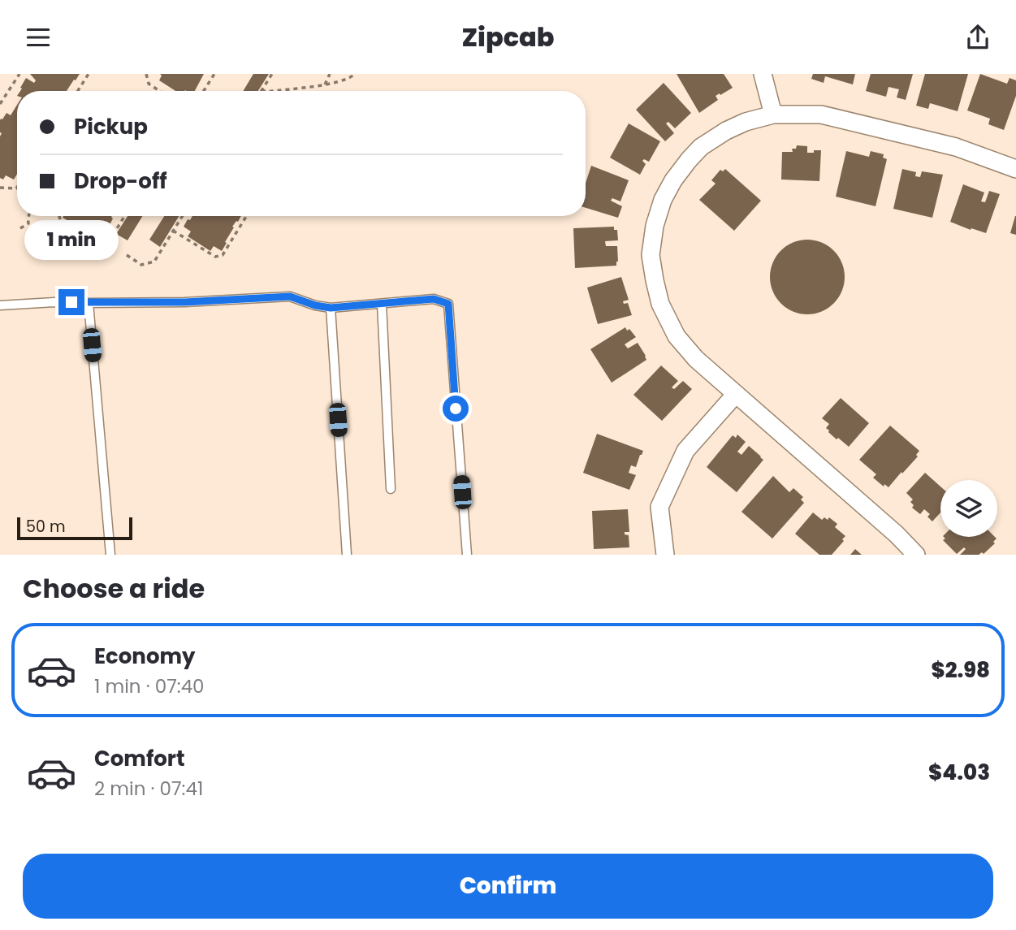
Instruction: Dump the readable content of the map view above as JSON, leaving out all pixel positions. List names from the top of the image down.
{
  "scale_bar": "50 m",
  "page": {
    "header": "Zipcab",
    "banner": ["Pickup", "Drop-off"],
    "bubble": "1 min",
    "scale": "50 m",
    "heading": "Choose a ride",
    "list": [
      {
        "name": "Economy",
        "note": "1 min · 07:40",
        "value": "$2.98"
      },
      {
        "name": "Comfort",
        "note": "2 min · 07:41",
        "value": "$4.03"
      }
    ],
    "buttons": "Confirm"
  }
}
